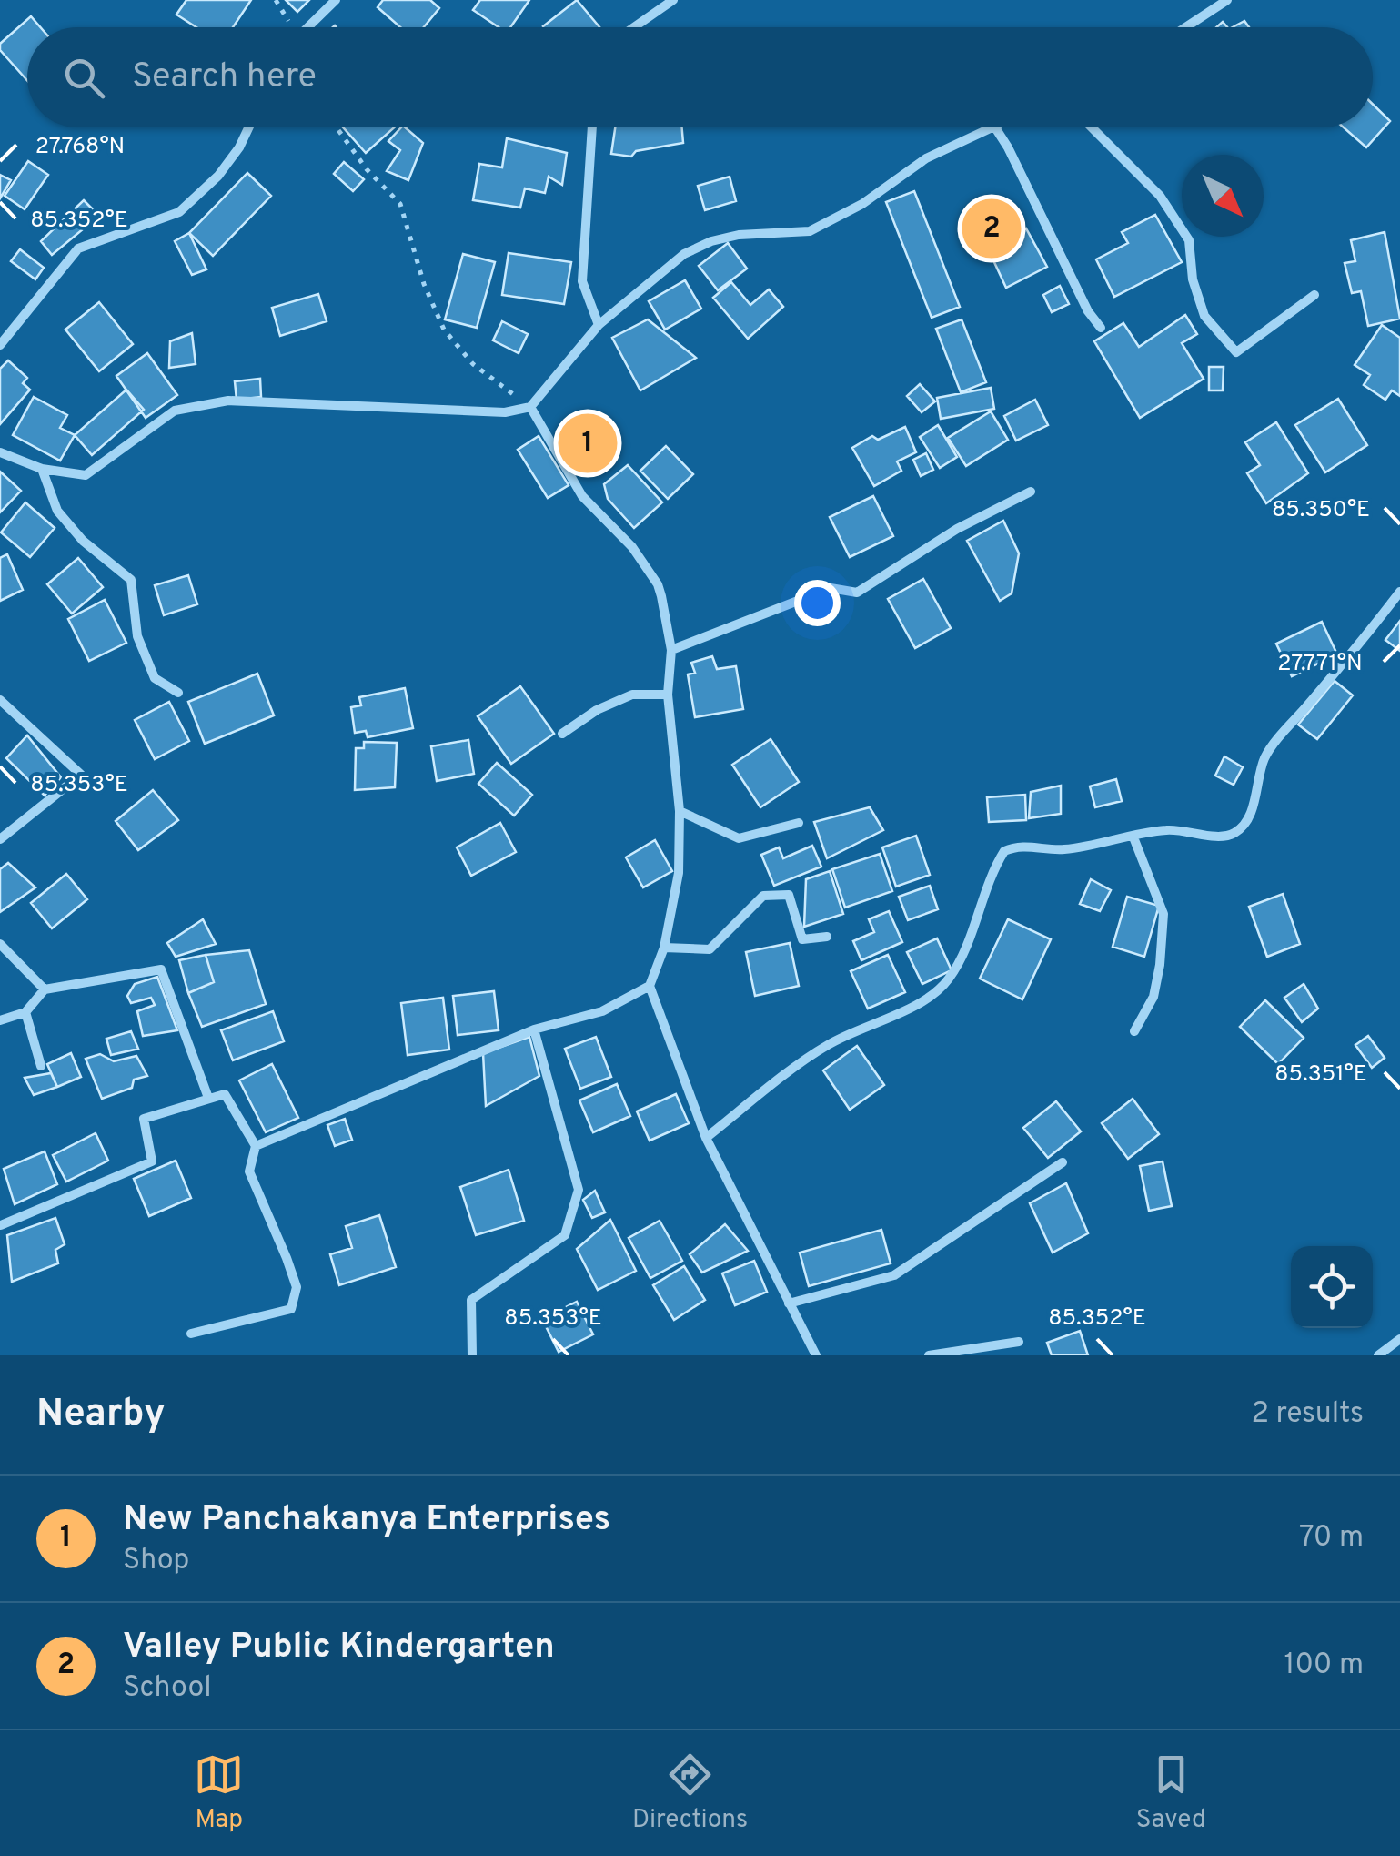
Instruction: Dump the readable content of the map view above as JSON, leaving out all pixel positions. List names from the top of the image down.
{
  "north": "bottom right",
  "page": {
    "search": "Search here",
    "pins": ["2", "1"],
    "heading": ["Nearby", "2 results"],
    "list": [
      {
        "mark": "1",
        "name": "New Panchakanya Enterprises",
        "note": "Shop",
        "value": "70 m"
      },
      {
        "mark": "2",
        "name": "Valley Public Kindergarten",
        "note": "School",
        "value": "100 m"
      }
    ],
    "nav": ["Map", "Directions", "Saved"]
  },
  "coordinates": [
    "27.768°N",
    "85.352°E",
    "85.350°E",
    "27.771°N",
    "85.353°E",
    "85.351°E"
  ]
}
